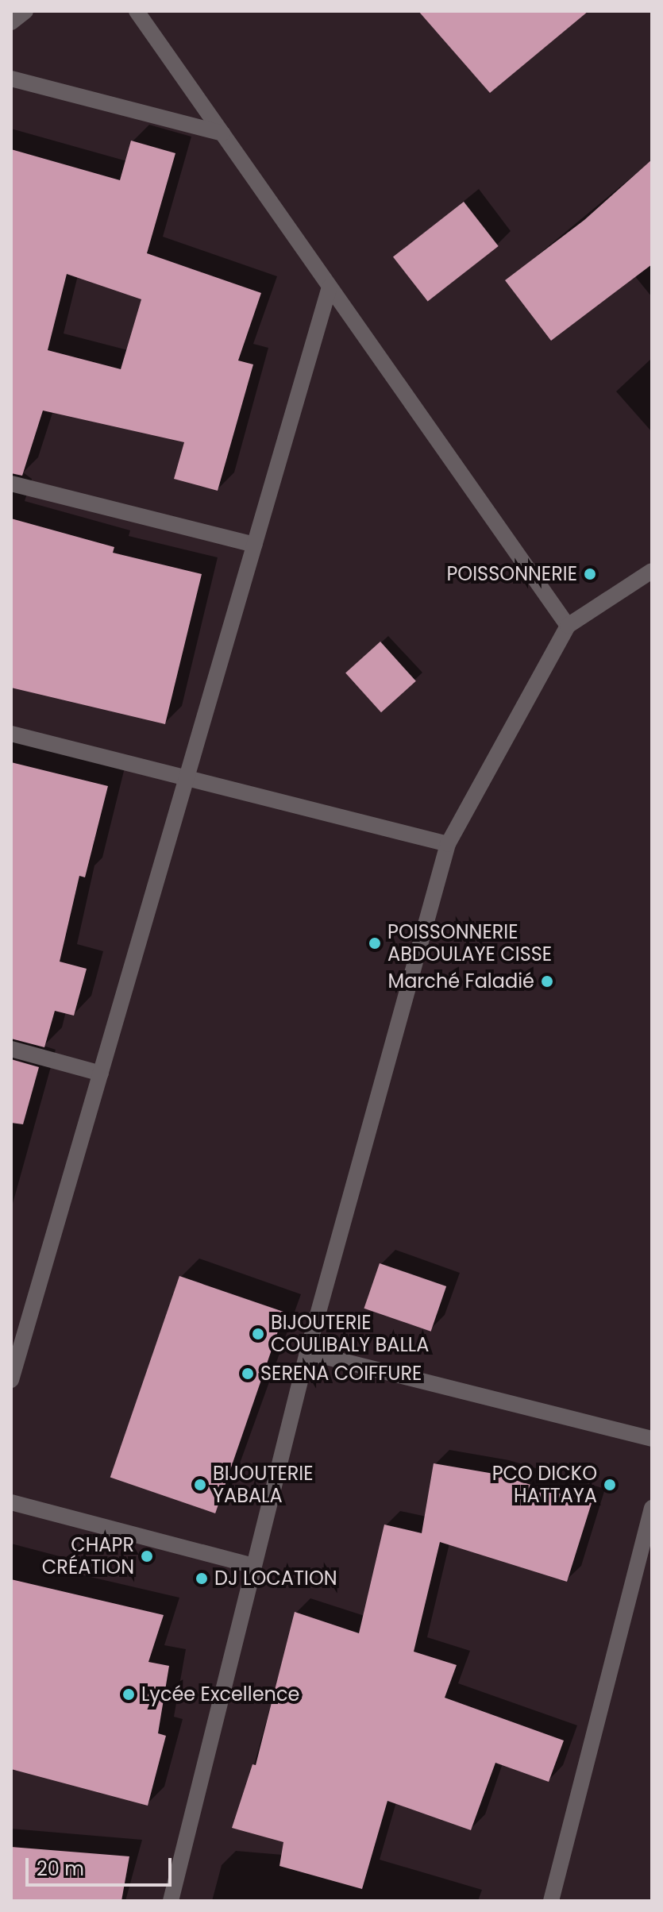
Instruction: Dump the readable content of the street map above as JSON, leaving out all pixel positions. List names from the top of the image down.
{
  "places": [
    "POISSONNERIE",
    "POISSONNERIE ABDOULAYE CISSE",
    "Marché Faladié",
    "BIJOUTERIE COULIBALY BALLA",
    "SERENA COIFFURE",
    "BIJOUTERIE YABALA",
    "PCO DICKO HATTAYA",
    "CHAPR CRÉATION",
    "DJ LOCATION",
    "Lycée Excellence"
  ],
  "scale_bar": "20 m"
}
